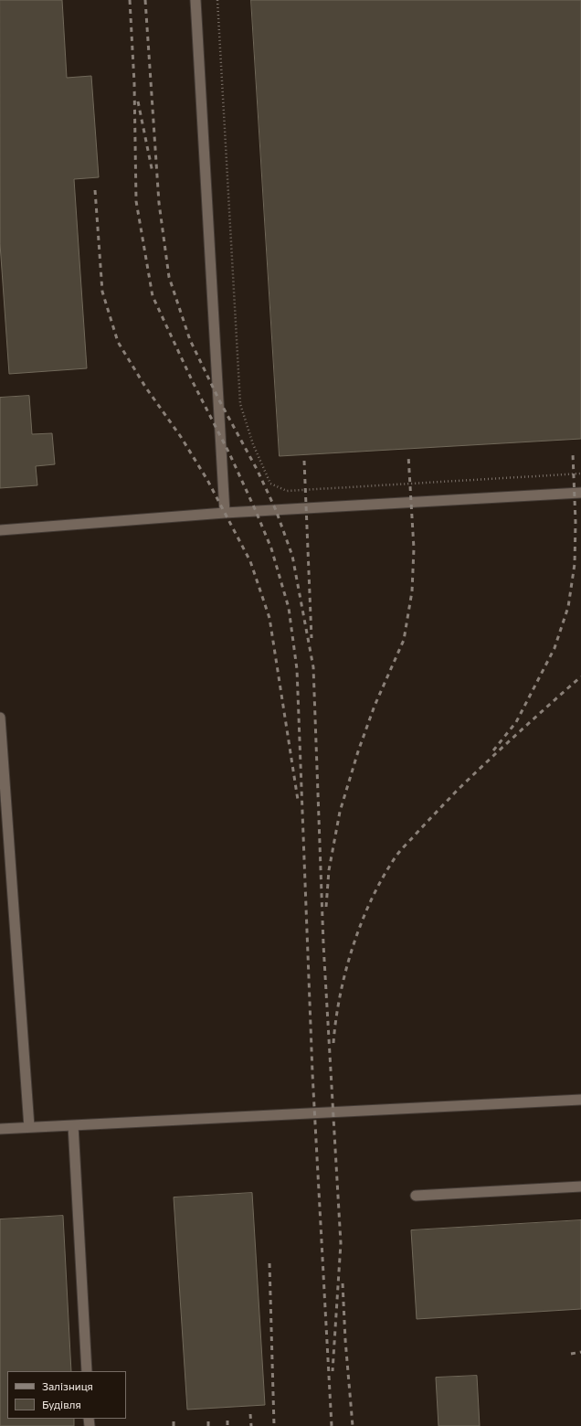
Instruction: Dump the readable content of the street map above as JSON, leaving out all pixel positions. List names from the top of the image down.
{
  "legend": ["Залізниця", "Будівля"]
}
